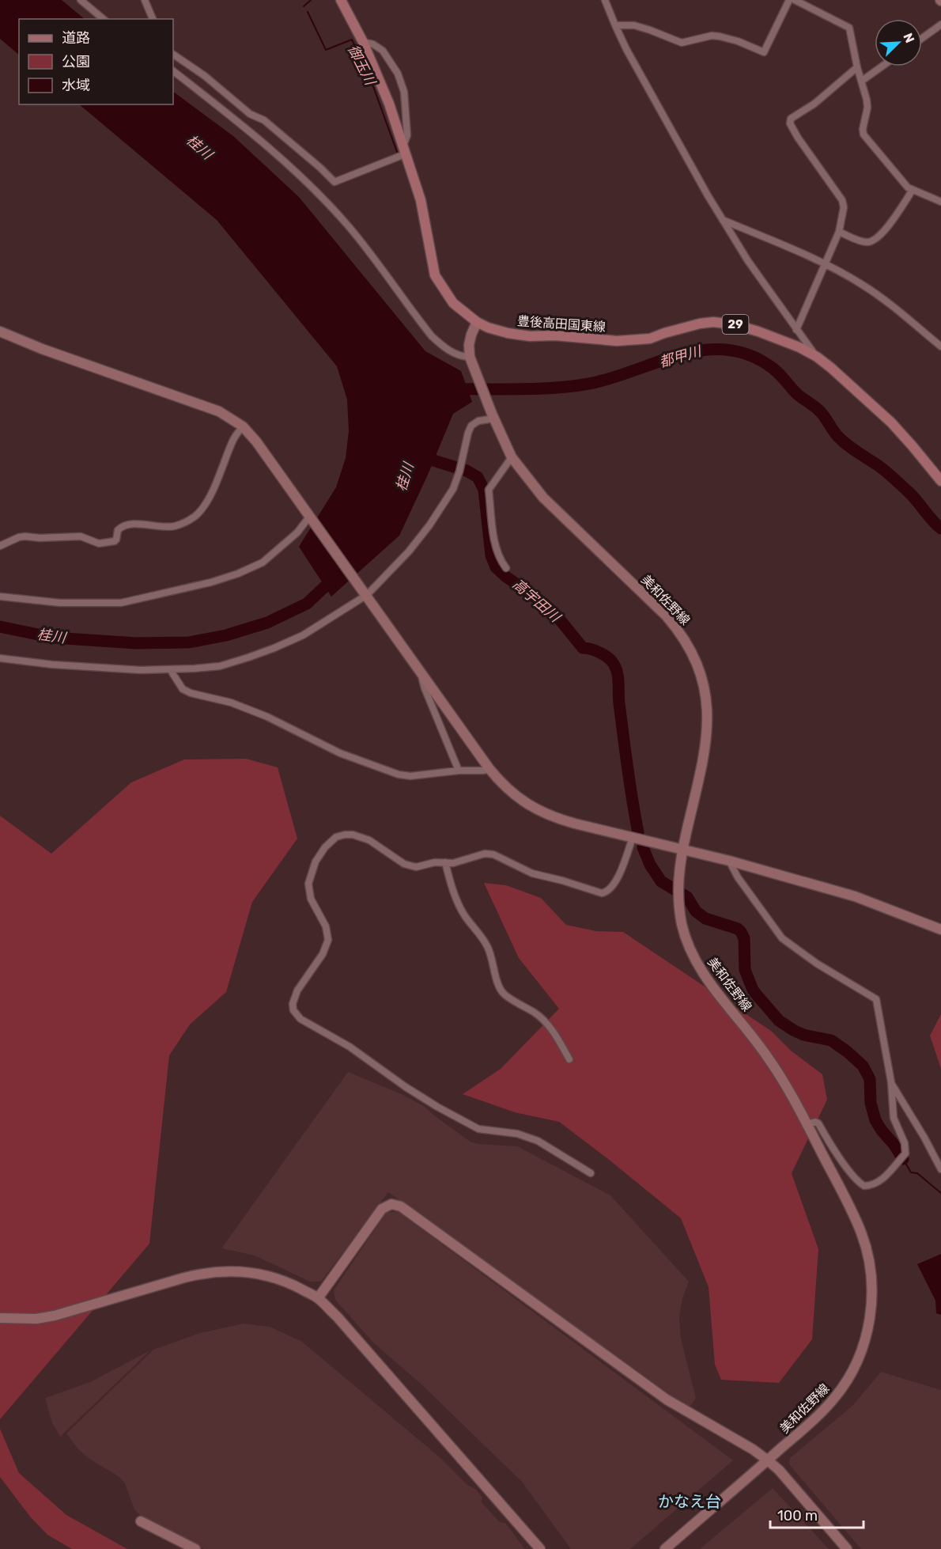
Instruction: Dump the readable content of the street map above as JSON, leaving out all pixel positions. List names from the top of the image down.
{
  "streets": {
    "main road": ["豊後高田国東線", "29"],
    "street": ["美和佐野線"]
  },
  "crossings": [
    ["豊後高田国東線", "美和佐野線"]
  ],
  "districts": ["かなえ台"],
  "water": [
    "御玉川",
    "桂川",
    "都甲川",
    "高宇田川"
  ],
  "legend": ["道路", "公園", "水域"],
  "scale_bar": "100 m",
  "north": "top right"
}
